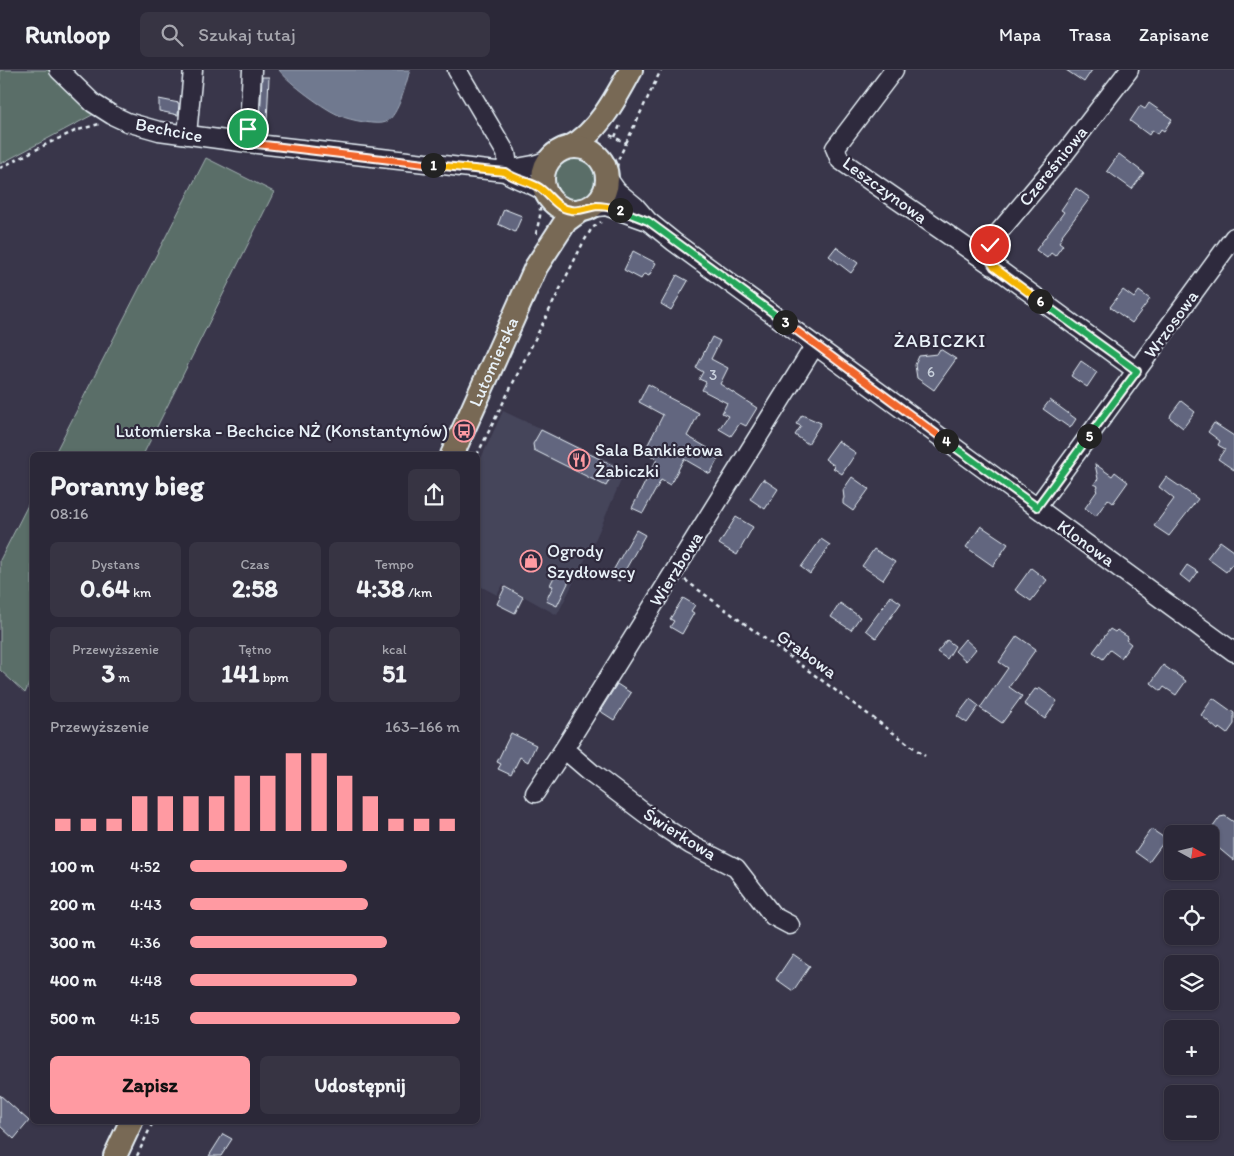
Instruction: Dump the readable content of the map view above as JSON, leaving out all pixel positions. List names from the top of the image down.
{
  "streets": {
    "main road": ["Lutomierska"],
    "street": [
      "Bechcice",
      "Czereśniowa",
      "Leszczynowa",
      "Wrzosowa",
      "Klonowa",
      "Wierzbowa",
      "Świerkowa"
    ],
    "path": ["Grabowa"]
  },
  "crossings": [
    ["Bechcice", "Lutomierska"],
    ["Bechcice", "Klonowa"],
    ["Czereśniowa", "Leszczynowa"],
    ["Wrzosowa", "Klonowa"],
    ["Lutomierska", "Klonowa"],
    ["Klonowa", "Wierzbowa"],
    ["Wierzbowa", "Grabowa"],
    ["Wierzbowa", "Świerkowa"]
  ],
  "districts": ["ŻABICZKI"],
  "places": {
    "bus stop": ["Lutomierska - Bechcice NŻ (Konstantynów)"],
    "restaurant": ["Sala Bankietowa Żabiczki"],
    "shop": ["Ogrody Szydłowscy"]
  },
  "house_numbers": ["6", "3"],
  "north": "right",
  "page": {
    "header": "Runloop",
    "search": "Szukaj tutaj",
    "nav": ["Mapa", "Trasa", "Zapisane"],
    "pins": [
      "1",
      "2",
      "6",
      "3",
      "5",
      "4"
    ],
    "heading": ["Poranny bieg", "08:16"],
    "stats": [
      ["Dystans", "0.64 km"],
      ["Czas", "2:58"],
      ["Tempo", "4:38 /km"],
      ["Przewyższenie", "3 m"],
      ["Tętno", "141 bpm"],
      ["kcal", "51"]
    ],
    "chart": ["Przewyższenie", "163–166 m"],
    "map_buttons": ["+", "−"],
    "list": [
      {
        "name": "100 m",
        "note": "4:52"
      },
      {
        "name": "200 m",
        "note": "4:43"
      },
      {
        "name": "300 m",
        "note": "4:36"
      },
      {
        "name": "400 m",
        "note": "4:48"
      },
      {
        "name": "500 m",
        "note": "4:15"
      }
    ],
    "buttons": ["Zapisz", "Udostępnij"]
  }
}
